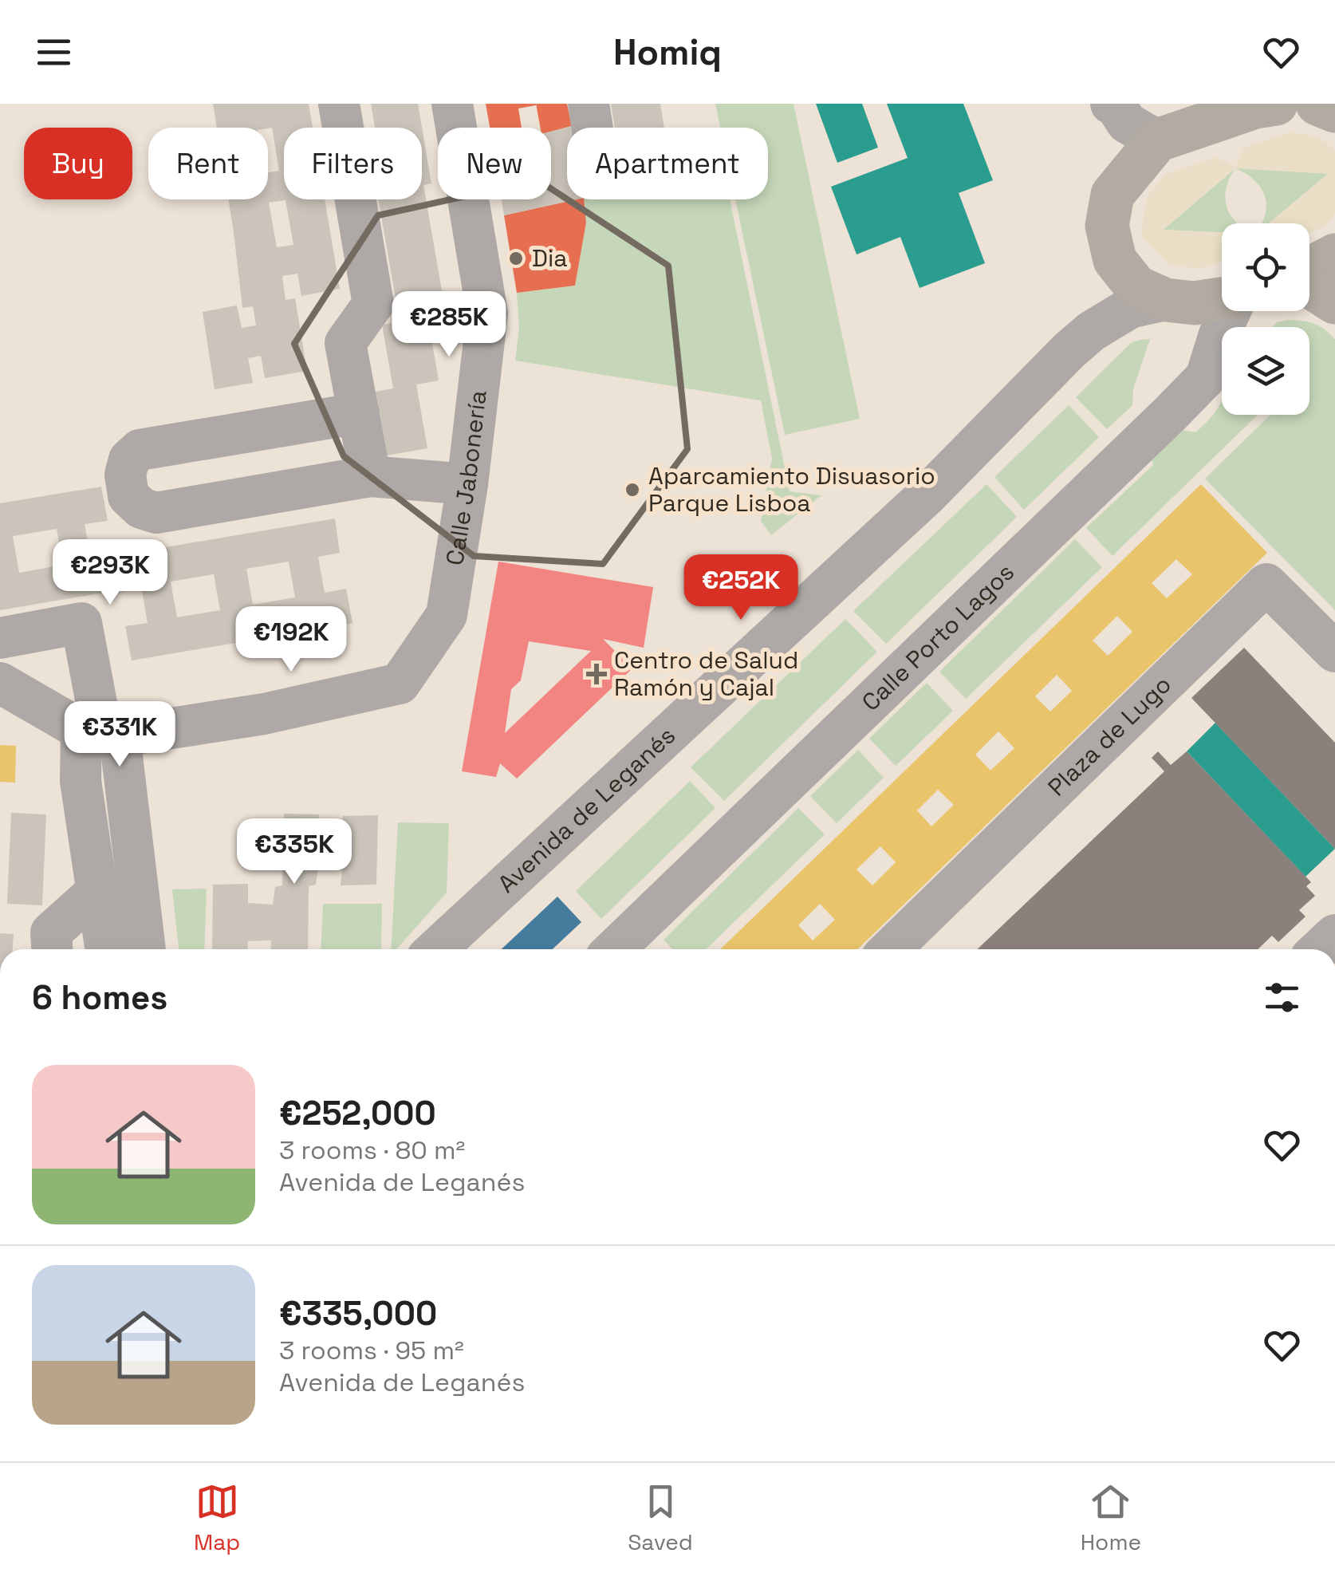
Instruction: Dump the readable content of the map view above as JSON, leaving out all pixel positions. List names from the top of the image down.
{
  "streets": {
    "street": [
      "Calle Jabonería",
      "Calle Porto Lagos",
      "Plaza de Lugo",
      "Avenida de Leganés"
    ]
  },
  "places": {
    "other": ["Dia", "Aparcamiento Disuasorio Parque Lisboa"],
    "health": ["Centro de Salud Ramón y Cajal"]
  },
  "page": {
    "header": "Homiq",
    "chip": [
      "Buy",
      "Rent",
      "Filters",
      "New",
      "Apartment"
    ],
    "price": [
      "€285K",
      "€293K",
      "€252K",
      "€192K",
      "€331K",
      "€335K"
    ],
    "heading": "6 homes",
    "list": [
      {
        "name": "€252,000",
        "note": "3 rooms · 80 m² · Avenida de Leganés"
      },
      {
        "name": "€335,000",
        "note": "3 rooms · 95 m² · Avenida de Leganés"
      }
    ],
    "tabs": ["Map", "Saved", "Home"]
  }
}
